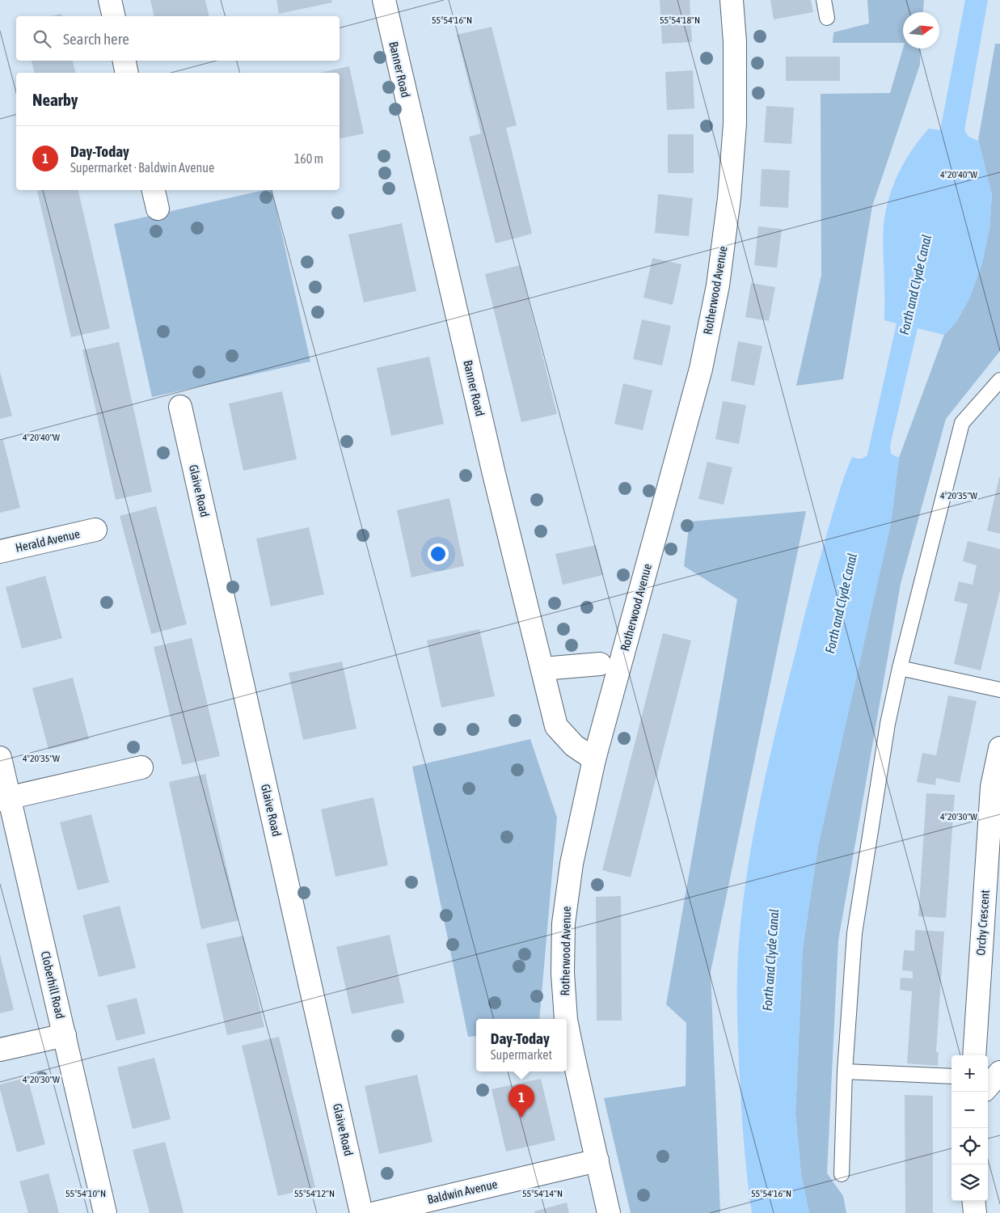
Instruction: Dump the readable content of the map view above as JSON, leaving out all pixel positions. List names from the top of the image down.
{
  "streets": {
    "street": [
      "Banner Road",
      "Rotherwood Avenue",
      "Glaive Road",
      "Herald Avenue",
      "Orchy Crescent",
      "Cloberhill Road",
      "Baldwin Avenue"
    ]
  },
  "crossings": [
    ["Banner Road", "Rotherwood Avenue"],
    ["Rotherwood Avenue", "Baldwin Avenue"]
  ],
  "water": ["Forth and Clyde Canal"],
  "north": "right",
  "page": {
    "search": "Search here",
    "heading": "Nearby",
    "list": [
      {
        "mark": "1",
        "name": "Day-Today",
        "note": "Supermarket · Baldwin Avenue",
        "value": "160 m"
      }
    ],
    "popup": ["Day-Today", "Supermarket"],
    "map_buttons": ["+", "−"],
    "pins": "1"
  },
  "coordinates": [
    "55°54'16\"N",
    "55°54'18\"N",
    "4°20'40\"W",
    "4°20'35\"W",
    "4°20'30\"W",
    "55°54'10\"N",
    "55°54'12\"N",
    "55°54'14\"N"
  ]
}
